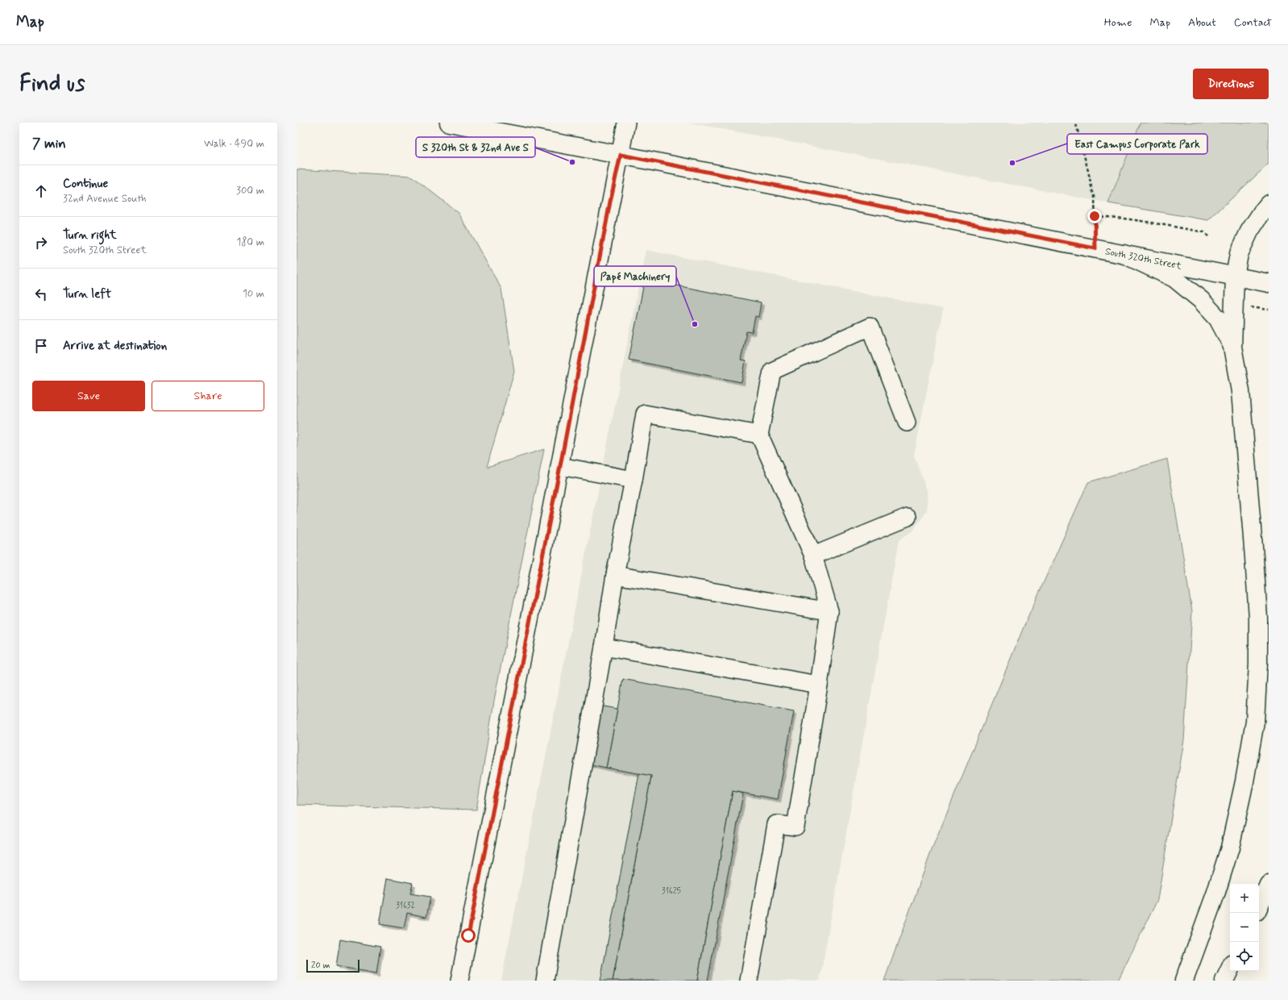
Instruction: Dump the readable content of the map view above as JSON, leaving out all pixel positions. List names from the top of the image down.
{
  "streets": {
    "main road": ["South 320th Street"]
  },
  "places": ["S 320th St & 32nd Ave S", "East Campus Corporate Park", "Papé Machinery"],
  "house_numbers": ["31625", "31632"],
  "scale_bar": "20 m",
  "page": {
    "header": "Map",
    "nav": [
      "Home",
      "Map",
      "About",
      "Contact"
    ],
    "buttons": [
      "Directions",
      ["Save", "Share"]
    ],
    "title": "Find us",
    "heading": ["7 min", "Walk · 490 m"],
    "list": [
      ["Continue", "32nd Avenue South", "300 m"],
      ["Turn right", "South 320th Street", "180 m"],
      ["Turn left", "10 m"],
      "Arrive at destination"
    ],
    "map_buttons": ["+", "−"],
    "scale": "20 m"
  }
}
